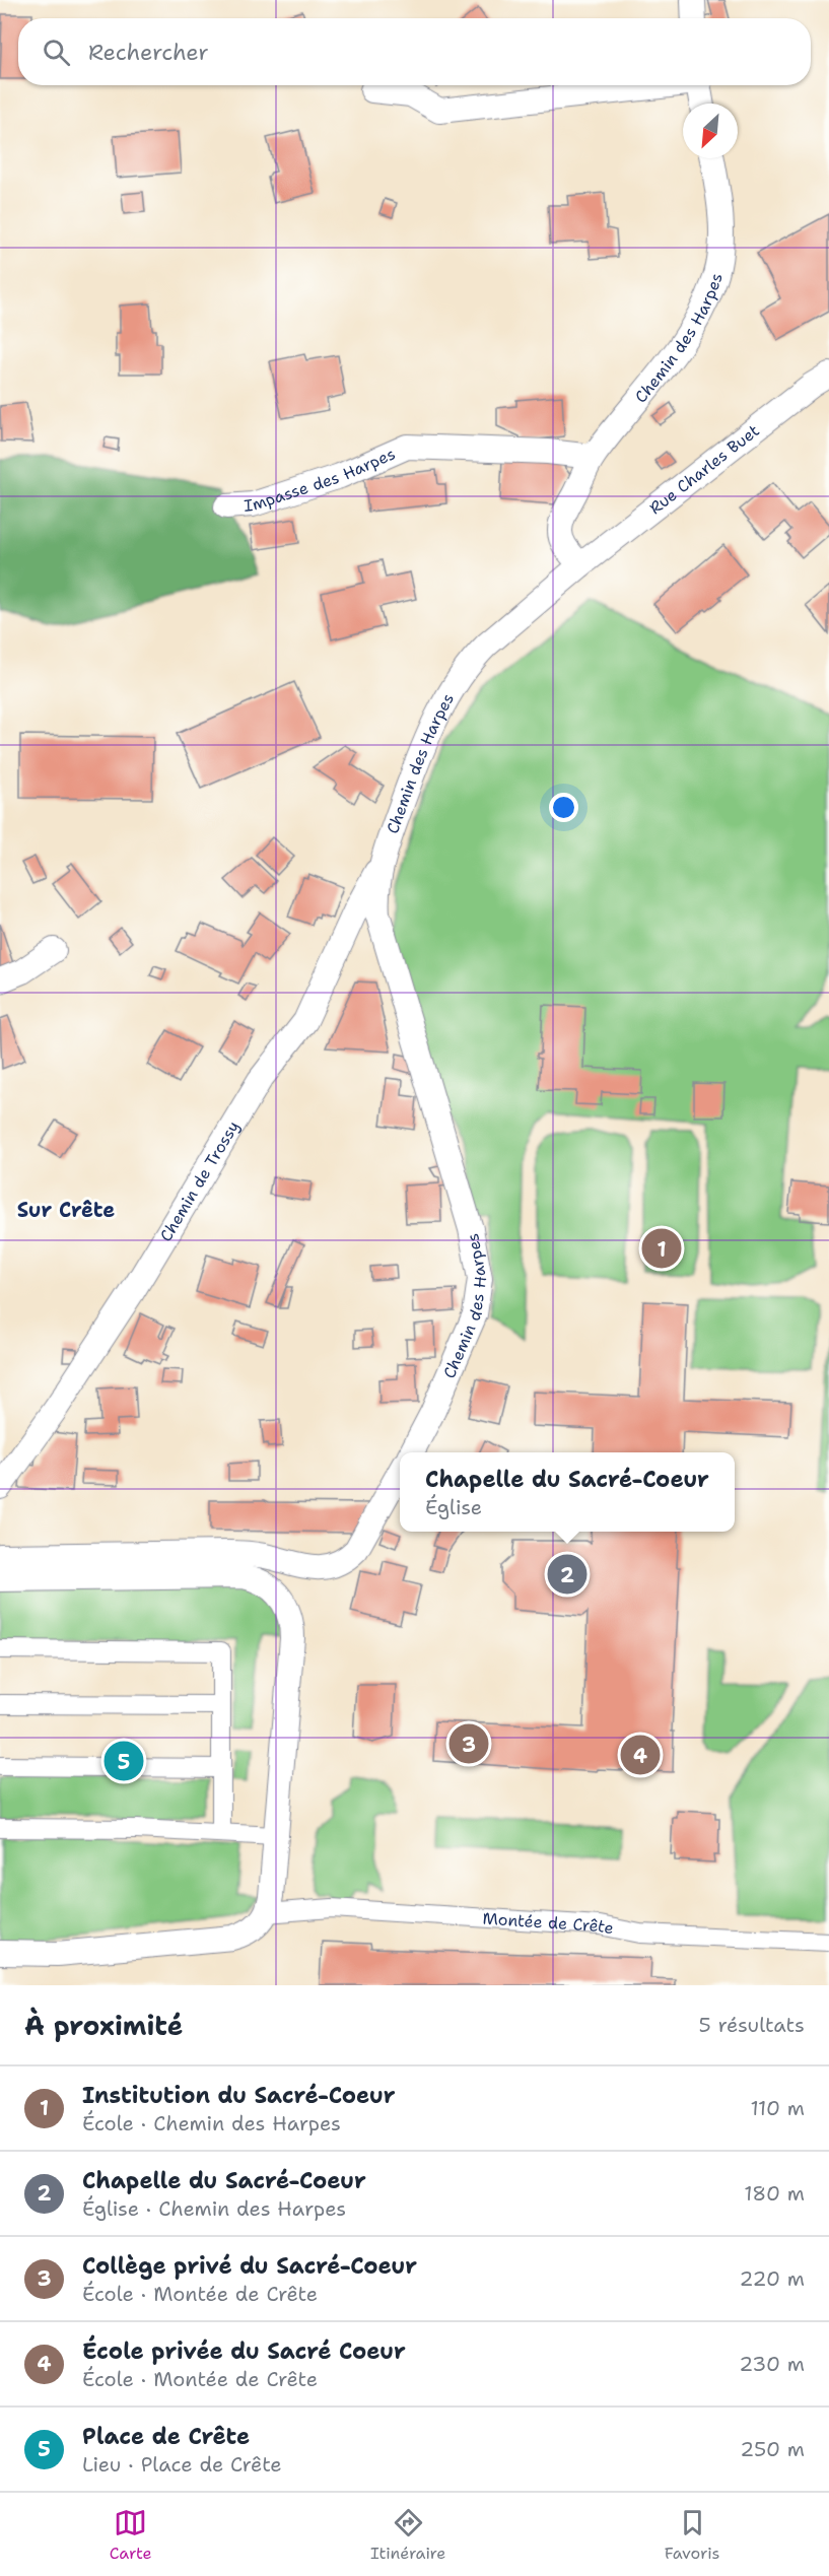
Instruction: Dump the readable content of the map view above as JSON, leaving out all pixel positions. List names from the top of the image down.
{
  "streets": {
    "street": [
      "Chemin des Harpes",
      "Rue Charles Buet",
      "Impasse des Harpes",
      "Chemin de Trossy",
      "Montée de Crête"
    ]
  },
  "crossings": [
    ["Chemin des Harpes", "Rue Charles Buet"],
    ["Chemin des Harpes", "Impasse des Harpes"],
    ["Chemin des Harpes", "Chemin de Trossy"]
  ],
  "districts": ["Sur Crête"],
  "north": "bottom left",
  "page": {
    "search": "Rechercher",
    "pins": [
      "1",
      "2",
      "3",
      "4",
      "5"
    ],
    "popup": ["Chapelle du Sacré-Coeur", "Église"],
    "heading": ["À proximité", "5 résultats"],
    "list": [
      {
        "mark": "1",
        "name": "Institution du Sacré-Coeur",
        "note": "École · Chemin des Harpes",
        "value": "110 m"
      },
      {
        "mark": "2",
        "name": "Chapelle du Sacré-Coeur",
        "note": "Église · Chemin des Harpes",
        "value": "180 m"
      },
      {
        "mark": "3",
        "name": "Collège privé du Sacré-Coeur",
        "note": "École · Montée de Crête",
        "value": "220 m"
      },
      {
        "mark": "4",
        "name": "École privée du Sacré Coeur",
        "note": "École · Montée de Crête",
        "value": "230 m"
      },
      {
        "mark": "5",
        "name": "Place de Crête",
        "note": "Lieu · Place de Crête",
        "value": "250 m"
      }
    ],
    "nav": ["Carte", "Itinéraire", "Favoris"]
  }
}
